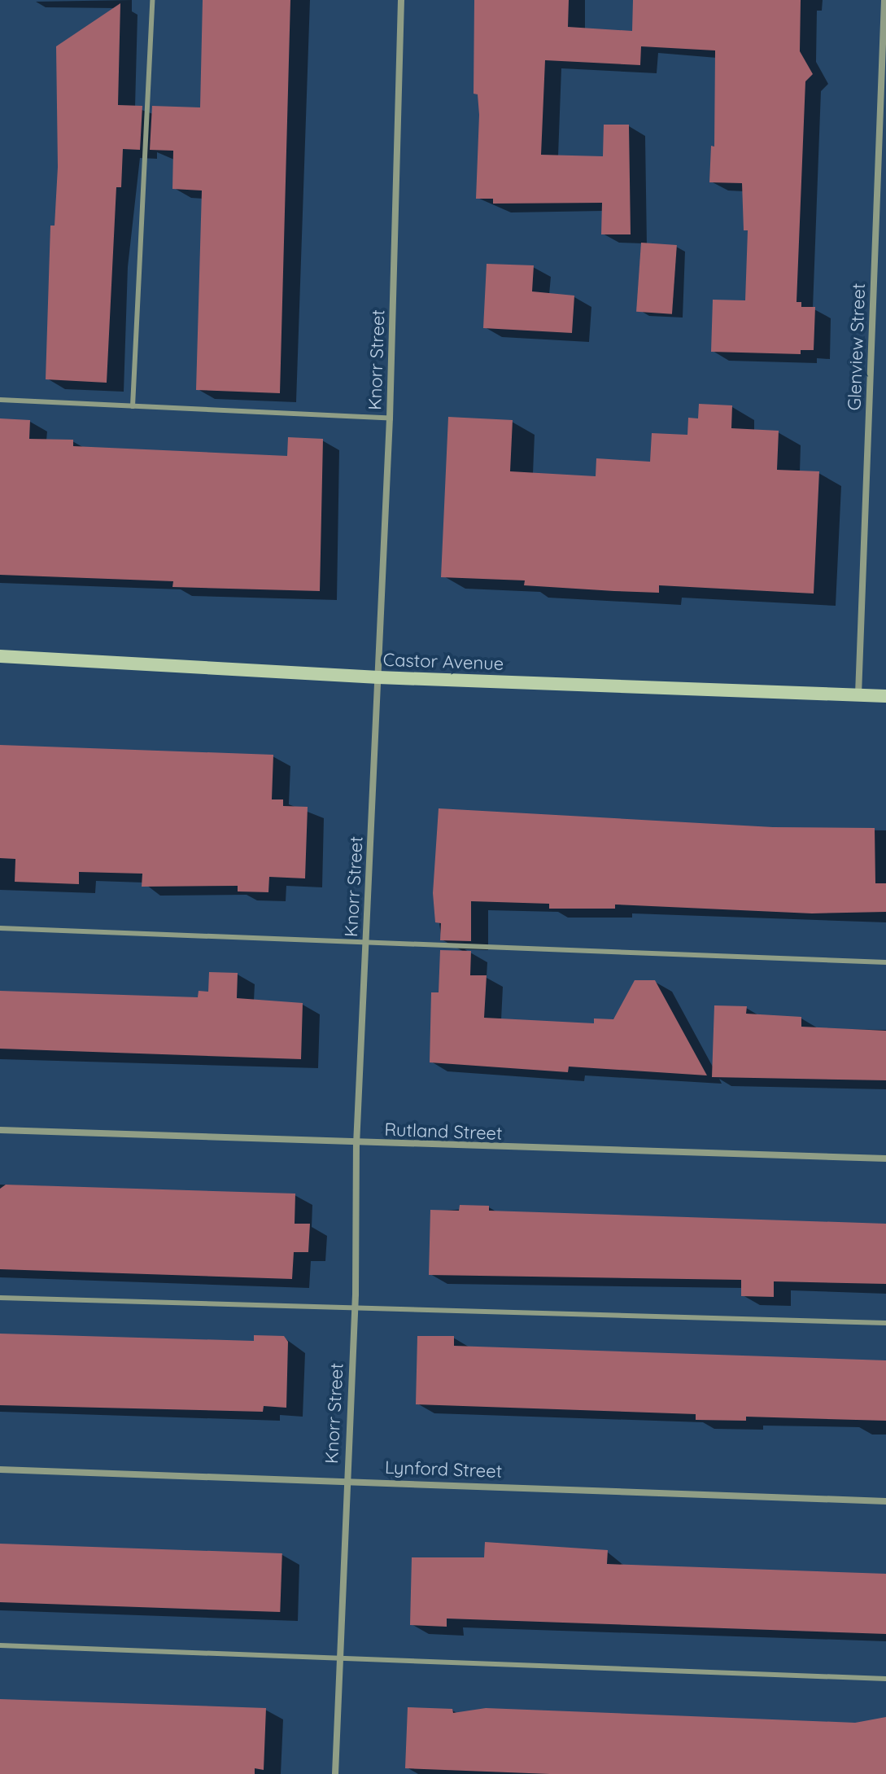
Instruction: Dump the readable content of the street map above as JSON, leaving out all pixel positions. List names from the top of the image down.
{
  "streets": {
    "main road": ["Castor Avenue"],
    "street": [
      "Glenview Street",
      "Knorr Street",
      "Rutland Street",
      "Lynford Street"
    ]
  },
  "crossings": [
    ["Glenview Street", "Castor Avenue"],
    ["Knorr Street", "Castor Avenue"],
    ["Knorr Street", "Rutland Street"],
    ["Knorr Street", "Lynford Street"]
  ]
}
